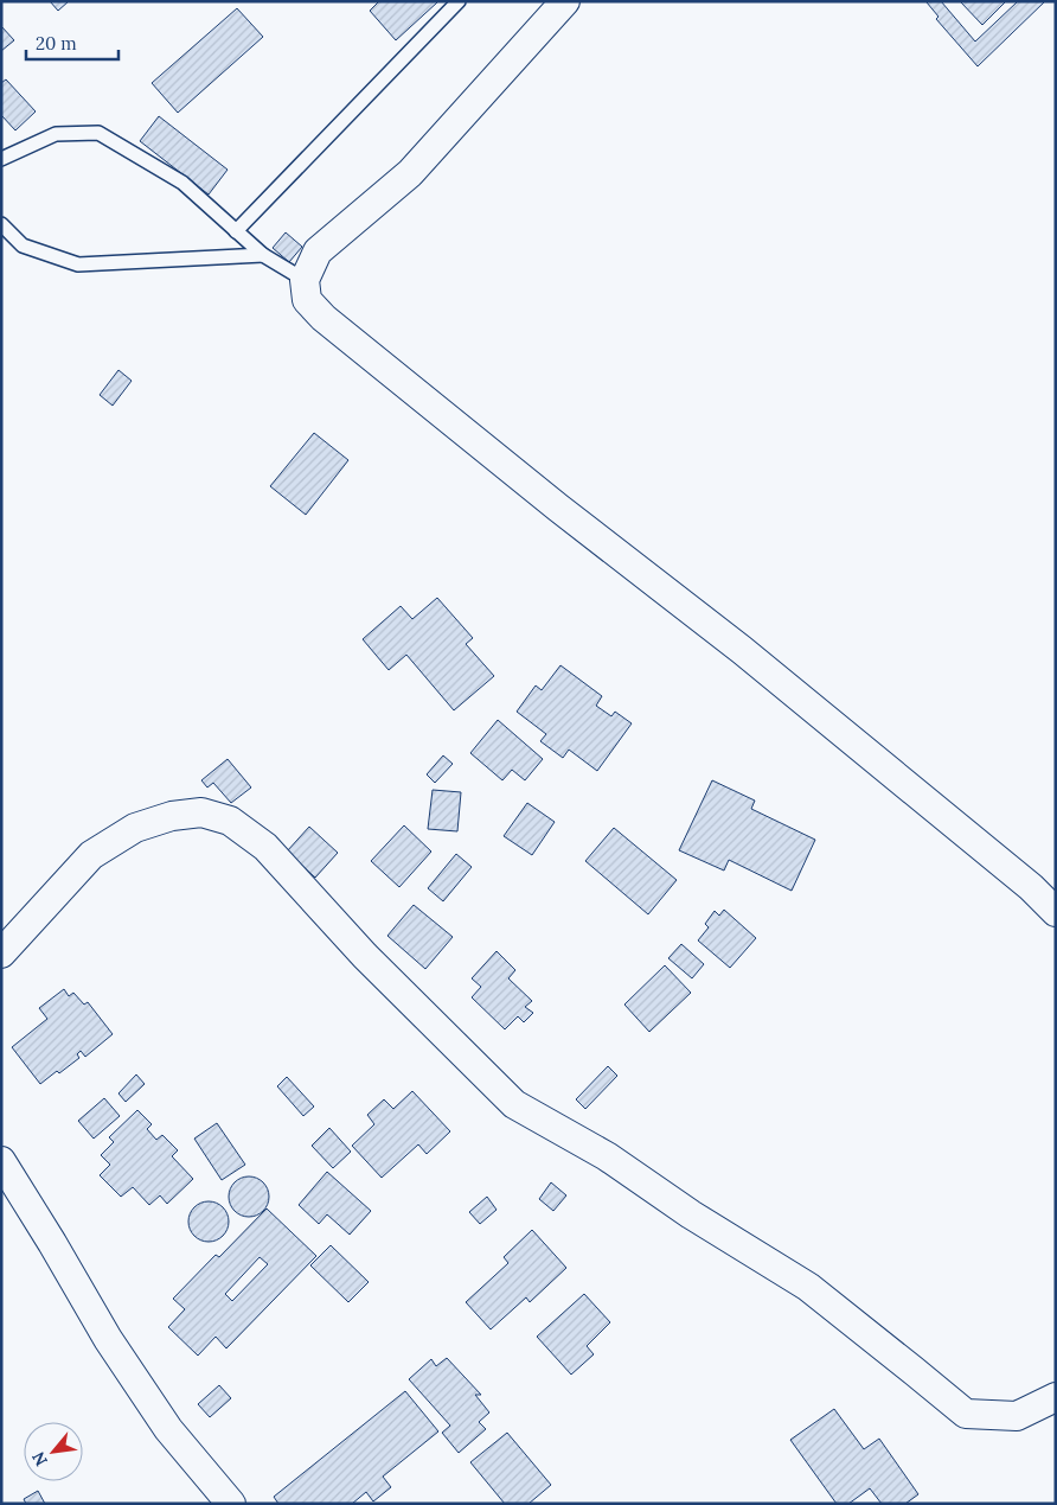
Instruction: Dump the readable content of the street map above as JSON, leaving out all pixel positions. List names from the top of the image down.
{
  "scale_bar": "20 m",
  "north": "bottom left"
}
